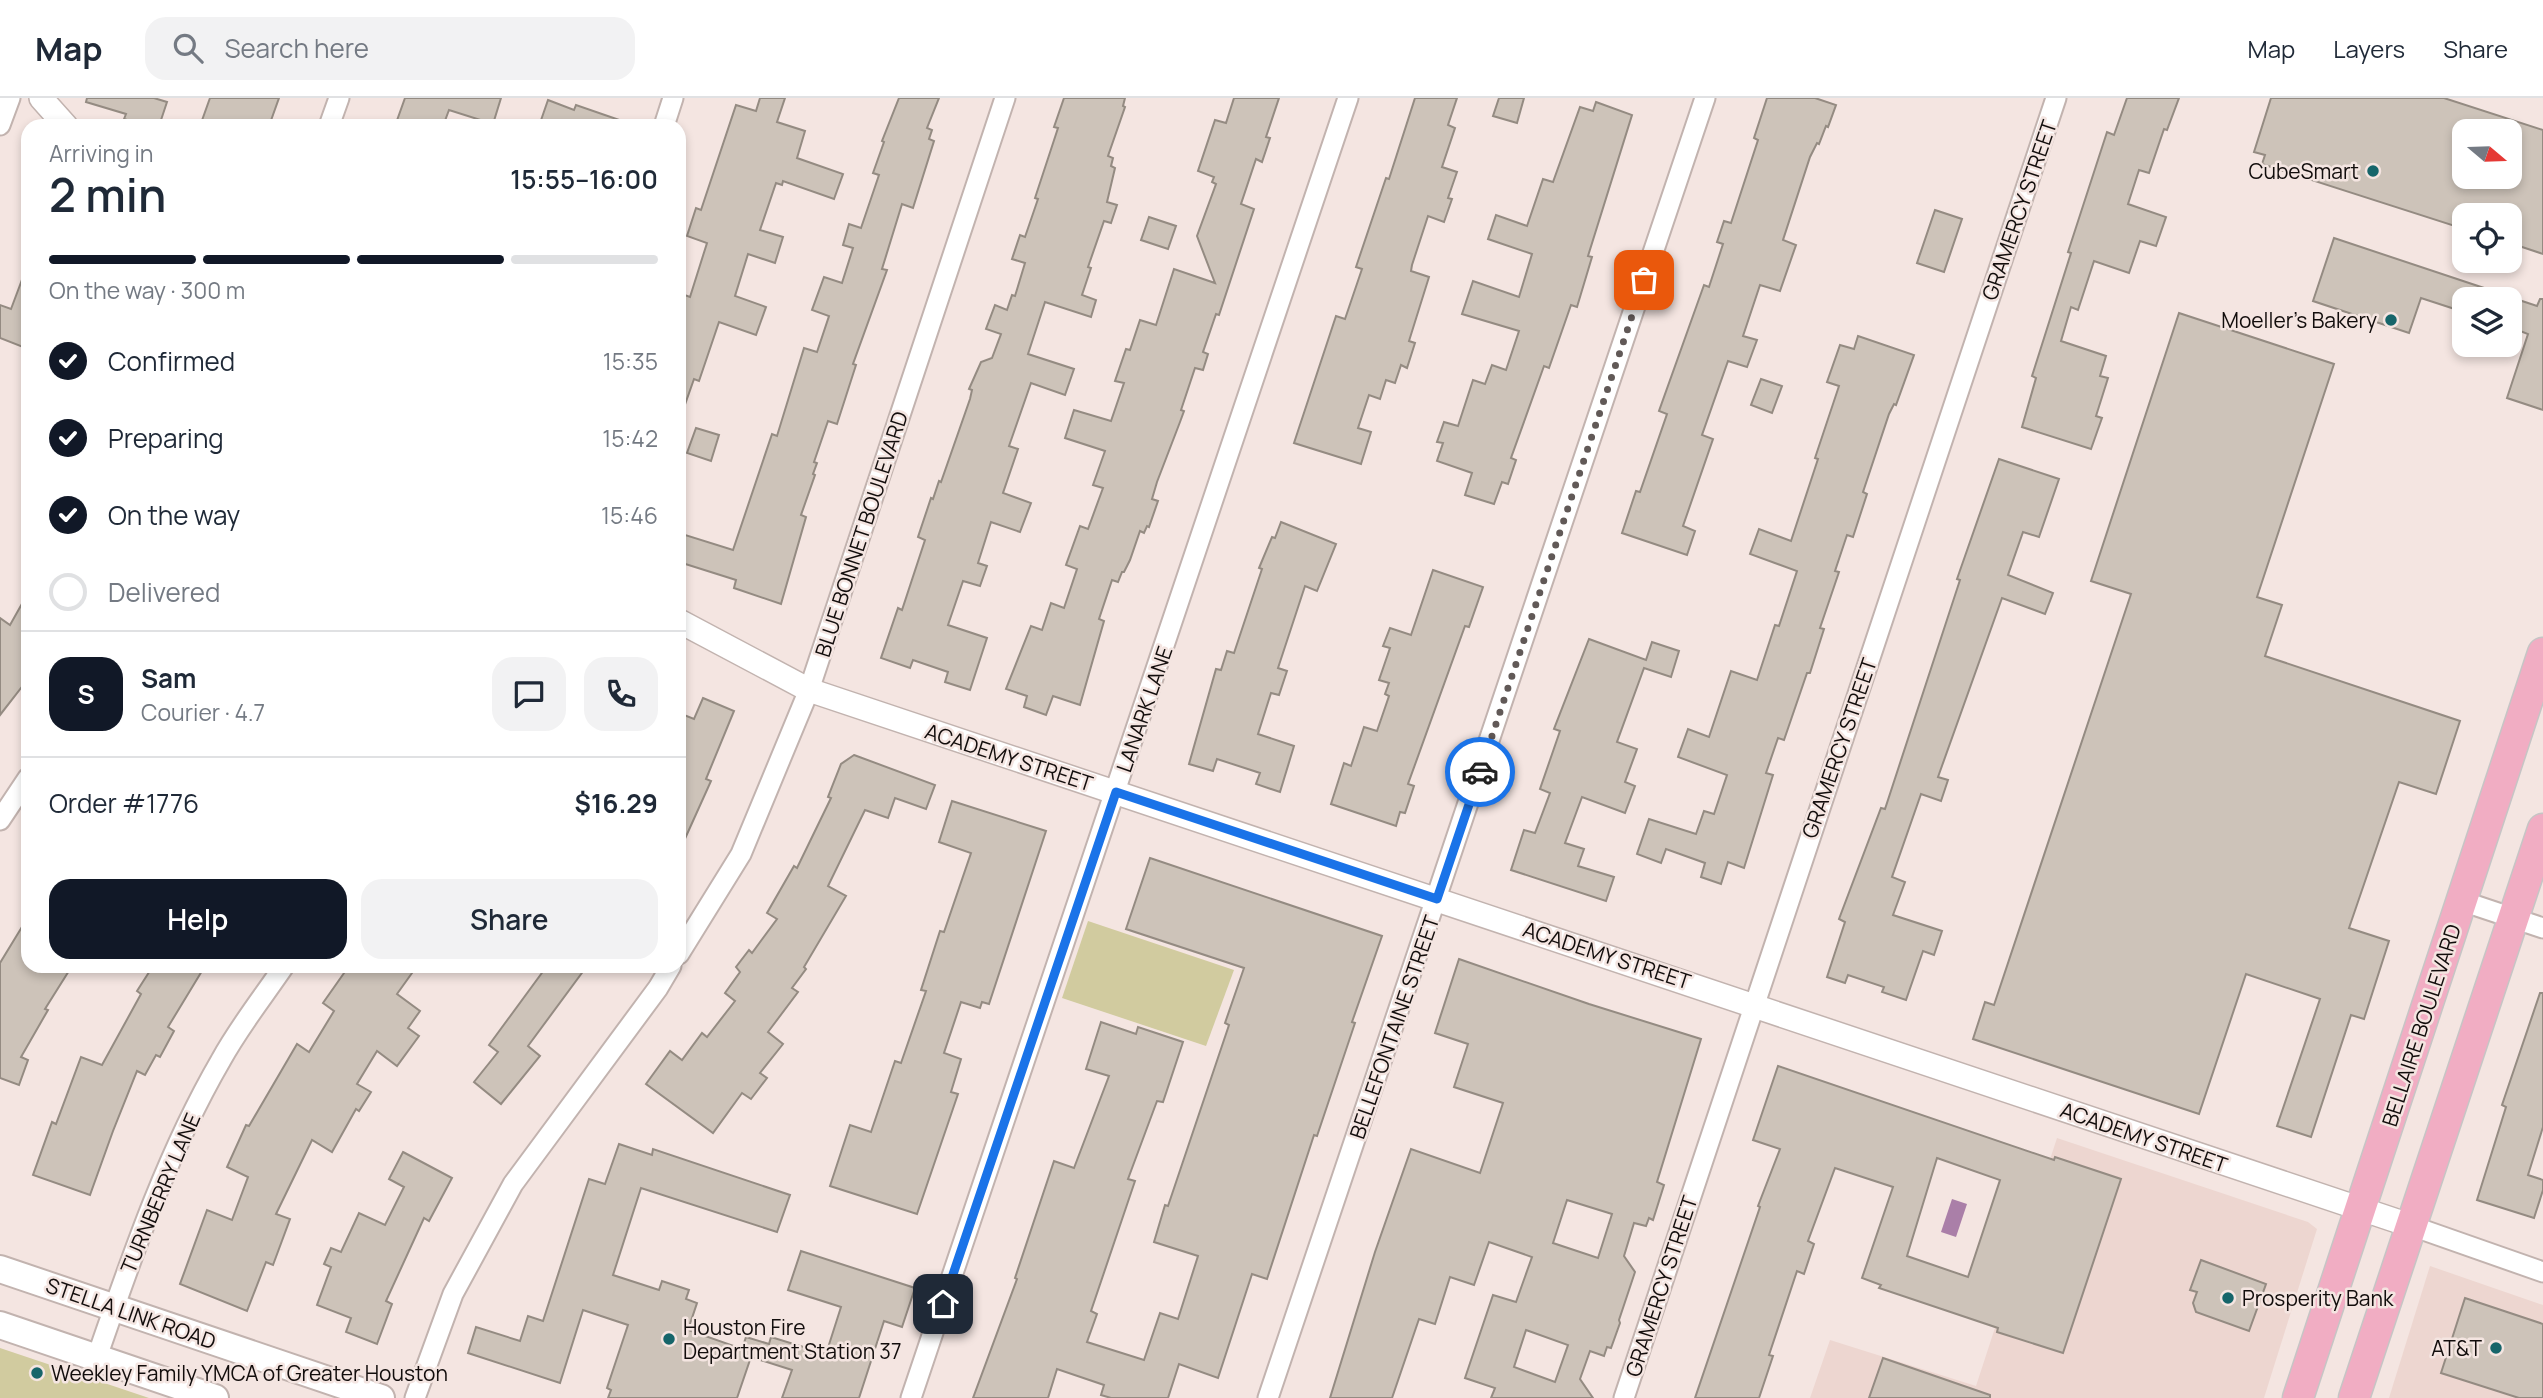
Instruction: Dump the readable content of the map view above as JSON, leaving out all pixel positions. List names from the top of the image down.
{
  "streets": {
    "main road": ["BELLAIRE BOULEVARD", "STELLA LINK ROAD"],
    "street": [
      "GRAMERCY STREET",
      "BLUE BONNET BOULEVARD",
      "LANARK LANE",
      "ACADEMY STREET",
      "BELLEFONTAINE STREET",
      "TURNBERRY LANE"
    ]
  },
  "crossings": [
    ["GRAMERCY STREET", "ACADEMY STREET"],
    ["BLUE BONNET BOULEVARD", "ACADEMY STREET"],
    ["LANARK LANE", "ACADEMY STREET"],
    ["ACADEMY STREET", "BELLAIRE BOULEVARD"],
    ["ACADEMY STREET", "BELLEFONTAINE STREET"],
    ["TURNBERRY LANE", "STELLA LINK ROAD"]
  ],
  "places": [
    "CubeSmart",
    "Moeller's Bakery",
    "Prosperity Bank",
    "Houston Fire Department Station 37",
    "AT&T",
    "Weekley Family YMCA of Greater Houston"
  ],
  "north": "right",
  "page": {
    "header": "Map",
    "search": "Search here",
    "nav": ["Map", "Layers", "Share"],
    "heading": ["2 min", "Arriving in", "15:55–16:00"],
    "panel": [
      "Sam",
      "Courier · 4.7",
      "Order #1776",
      "$16.29"
    ],
    "bar": "On the way · 300 m",
    "list": [
      ["Confirmed", "15:35"],
      ["Preparing", "15:42"],
      ["On the way", "15:46"],
      "Delivered"
    ],
    "round": "S",
    "buttons": ["Help", "Share"]
  }
}
